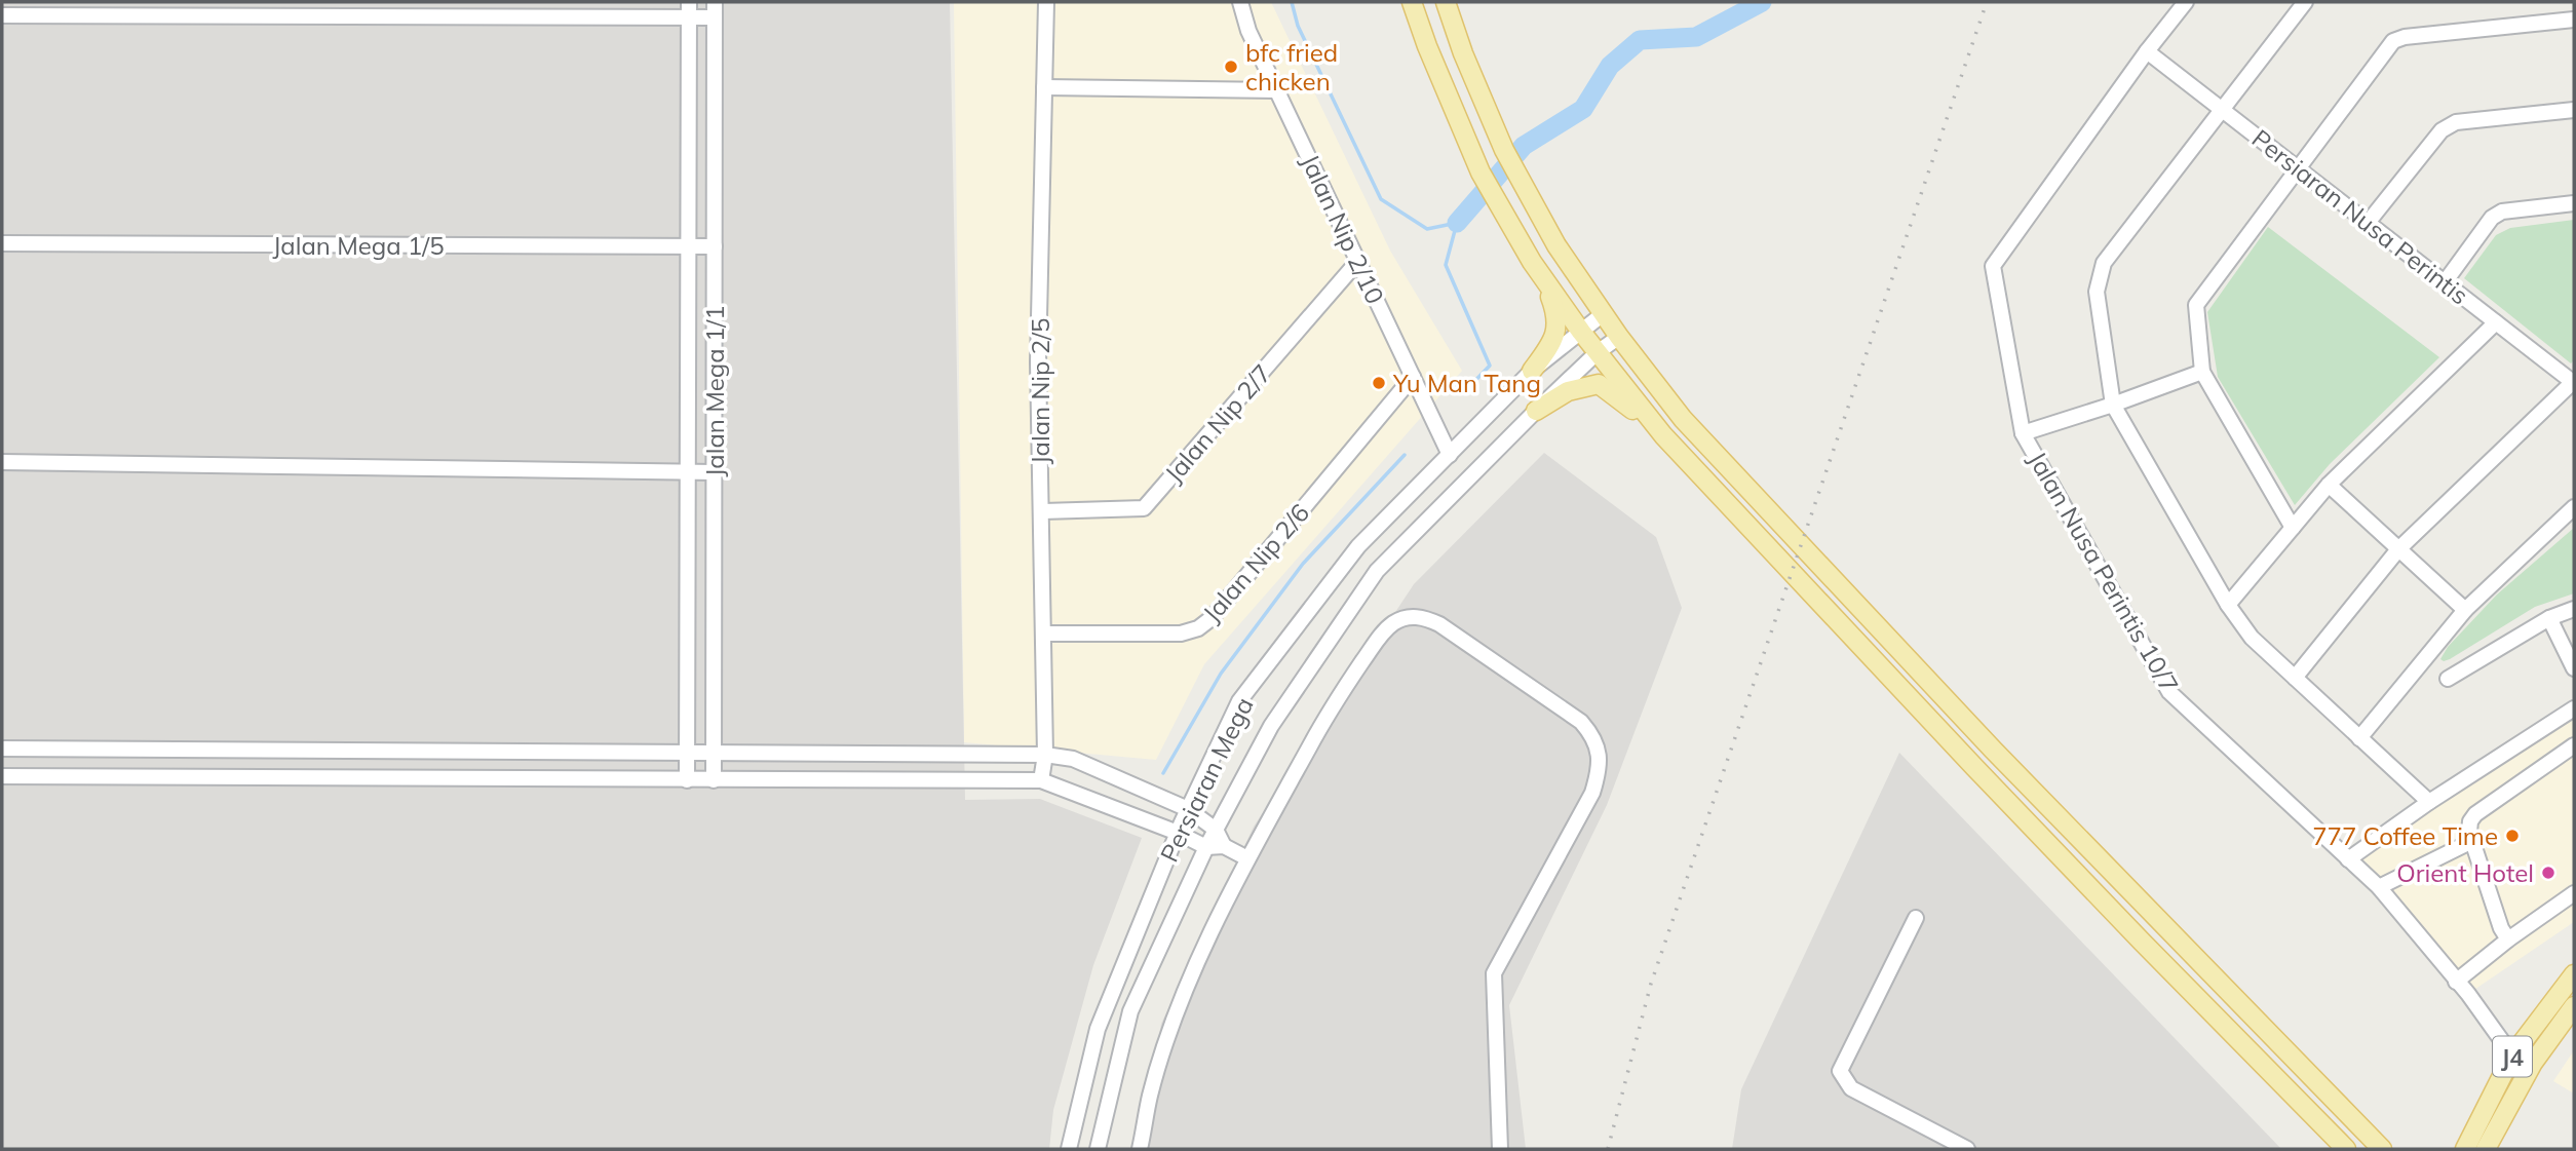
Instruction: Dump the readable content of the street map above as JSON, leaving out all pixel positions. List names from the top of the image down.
{
  "streets": {
    "main road": ["J4"],
    "street": [
      "Persiaran Nusa Perintis",
      "Jalan Nip 2/10",
      "Jalan Mega 1/5",
      "Jalan Mega 1/1",
      "Jalan Nip 2/5",
      "Jalan Nip 2/7",
      "Jalan Nip 2/6",
      "Jalan Nusa Perintis 10/7",
      "Persiaran Mega"
    ]
  },
  "crossings": [
    ["Persiaran Nusa Perintis", "Jalan Nusa Perintis 10/7"],
    ["Jalan Nip 2/10", "Jalan Nip 2/7"],
    ["Jalan Nip 2/10", "Jalan Nip 2/6"],
    ["Jalan Nip 2/10", "Persiaran Mega"],
    ["Jalan Mega 1/5", "Jalan Mega 1/1"],
    ["Jalan Nip 2/5", "Jalan Nip 2/7"],
    ["Jalan Nip 2/5", "Jalan Nip 2/6"],
    ["Jalan Nusa Perintis 10/7", "J4"]
  ],
  "places": [
    "bfc fried chicken",
    "Yu Man Tang",
    "777 Coffee Time",
    "Orient Hotel"
  ]
}
